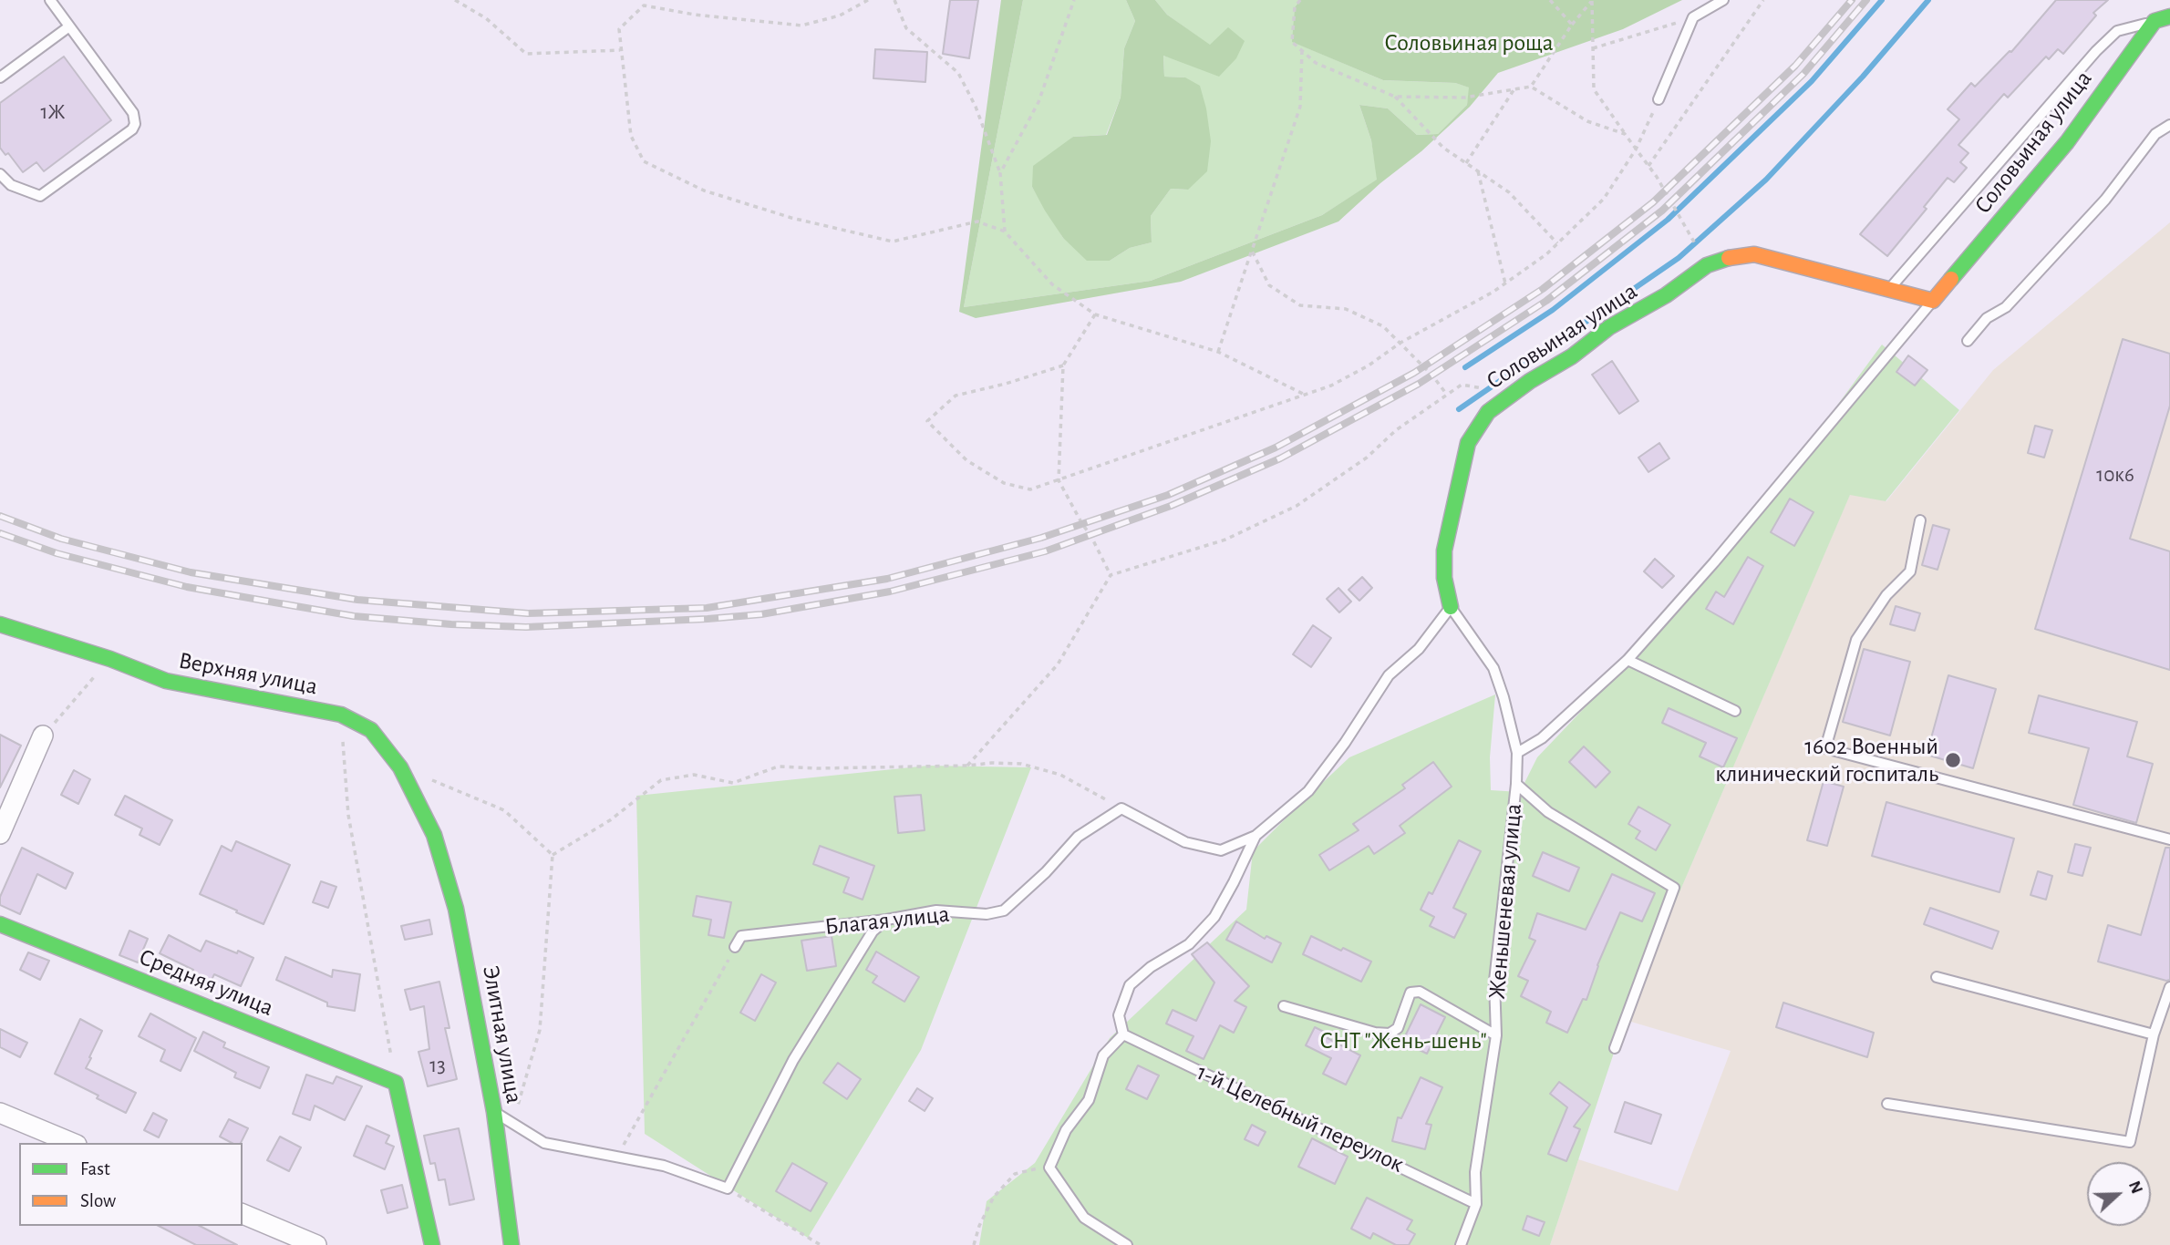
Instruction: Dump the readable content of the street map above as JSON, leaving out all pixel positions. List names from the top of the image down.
{
  "streets": {
    "street": [
      "Соловьиная улица",
      "Верхняя улица",
      "Средняя улица",
      "Элитная улица"
    ],
    "lane": ["Женьшеневая улица", "Благая улица", "1-й Целебный переулок"]
  },
  "crossings": [
    ["Соловьиная улица", "Женьшеневая улица"],
    ["Верхняя улица", "Элитная улица"],
    ["Женьшеневая улица", "1-й Целебный переулок"]
  ],
  "parks": ["Соловьиная роща", "СНТ \"Жень-шень\""],
  "places": ["1602 Военный клинический госпиталь"],
  "house_numbers": ["1Ж", "10к6", "13"],
  "legend": ["Fast", "Slow"],
  "north": "right"
}
